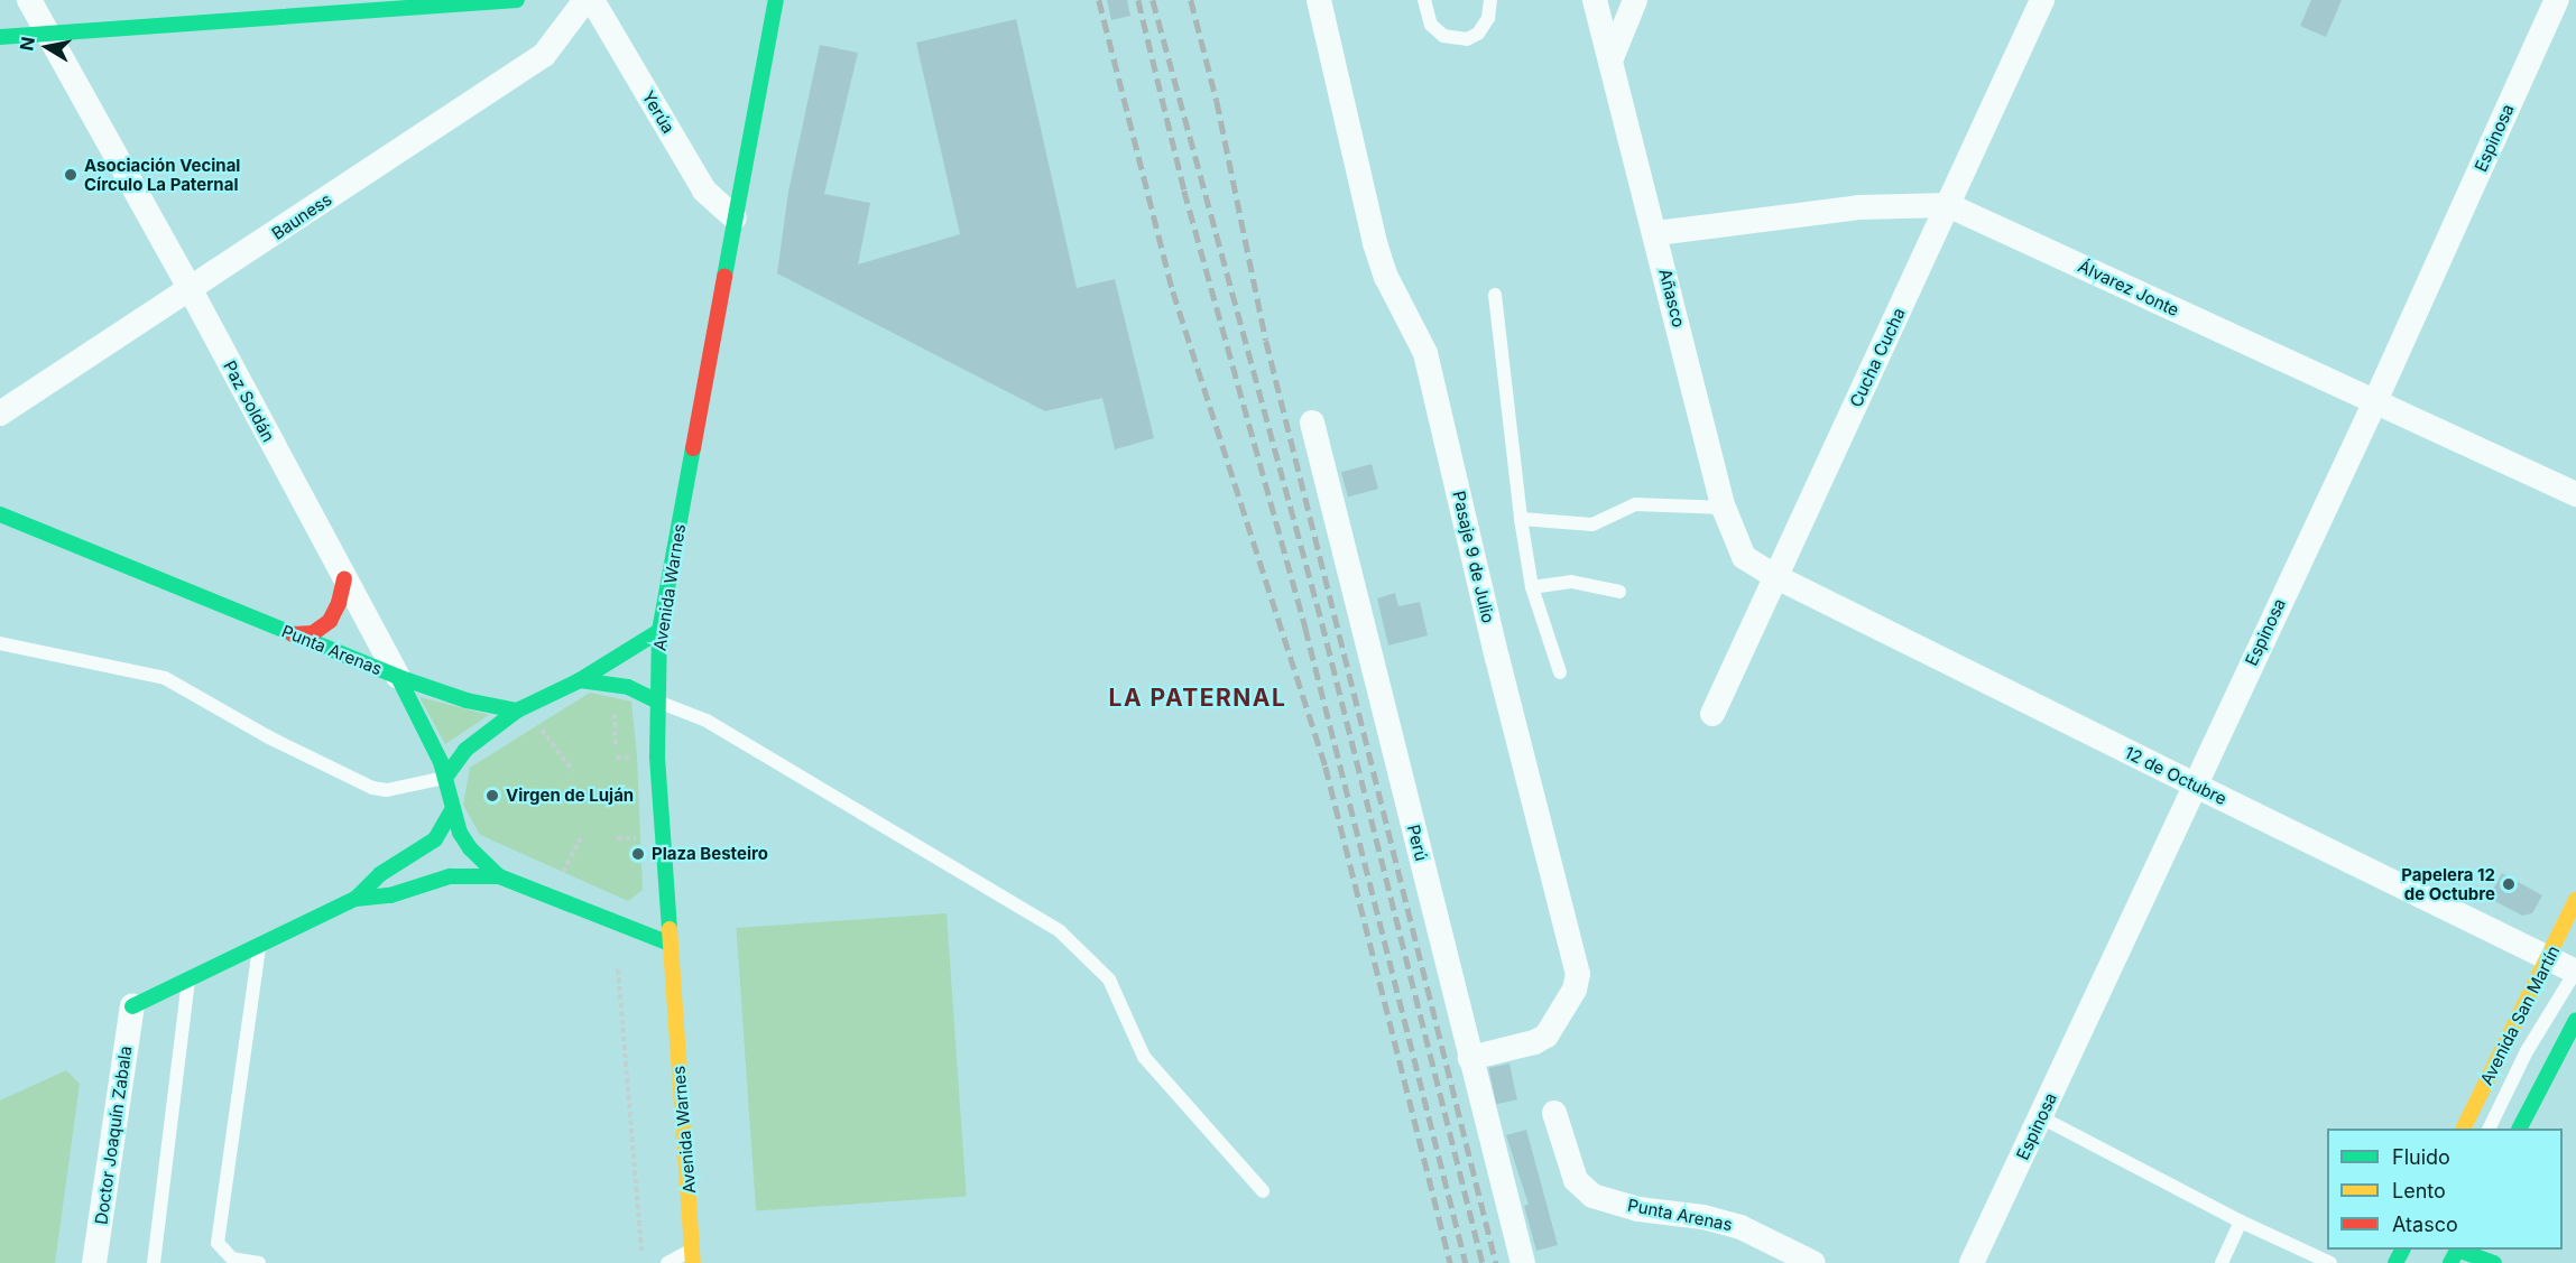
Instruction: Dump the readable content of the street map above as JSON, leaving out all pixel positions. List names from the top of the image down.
{
  "streets": {
    "street": [
      "Yerúa",
      "Espinosa",
      "Bauness",
      "Álvarez Jonte",
      "Añasco",
      "Cucha Cucha",
      "Paz Soldán",
      "Pasaje 9 de Julio",
      "Avenida Warnes",
      "Punta Arenas",
      "12 de Octubre",
      "Perú",
      "Avenida San Martín",
      "Doctor Joaquín Zabala"
    ]
  },
  "crossings": [
    ["Yerúa", "Avenida Warnes"],
    ["Espinosa", "Álvarez Jonte"],
    ["Espinosa", "12 de Octubre"],
    ["Bauness", "Paz Soldán"],
    ["Álvarez Jonte", "Añasco"],
    ["Álvarez Jonte", "Cucha Cucha"],
    ["Añasco", "Cucha Cucha"],
    ["Añasco", "12 de Octubre"],
    ["Cucha Cucha", "12 de Octubre"],
    ["Paz Soldán", "Punta Arenas"],
    ["Pasaje 9 de Julio", "Perú"],
    ["12 de Octubre", "Avenida San Martín"]
  ],
  "districts": ["LA PATERNAL"],
  "places": [
    "Asociación Vecinal Círculo La Paternal",
    "Virgen de Luján",
    "Plaza Besteiro",
    "Papelera 12 de Octubre"
  ],
  "legend": ["Fluido", "Lento", "Atasco"],
  "north": "left"
}
